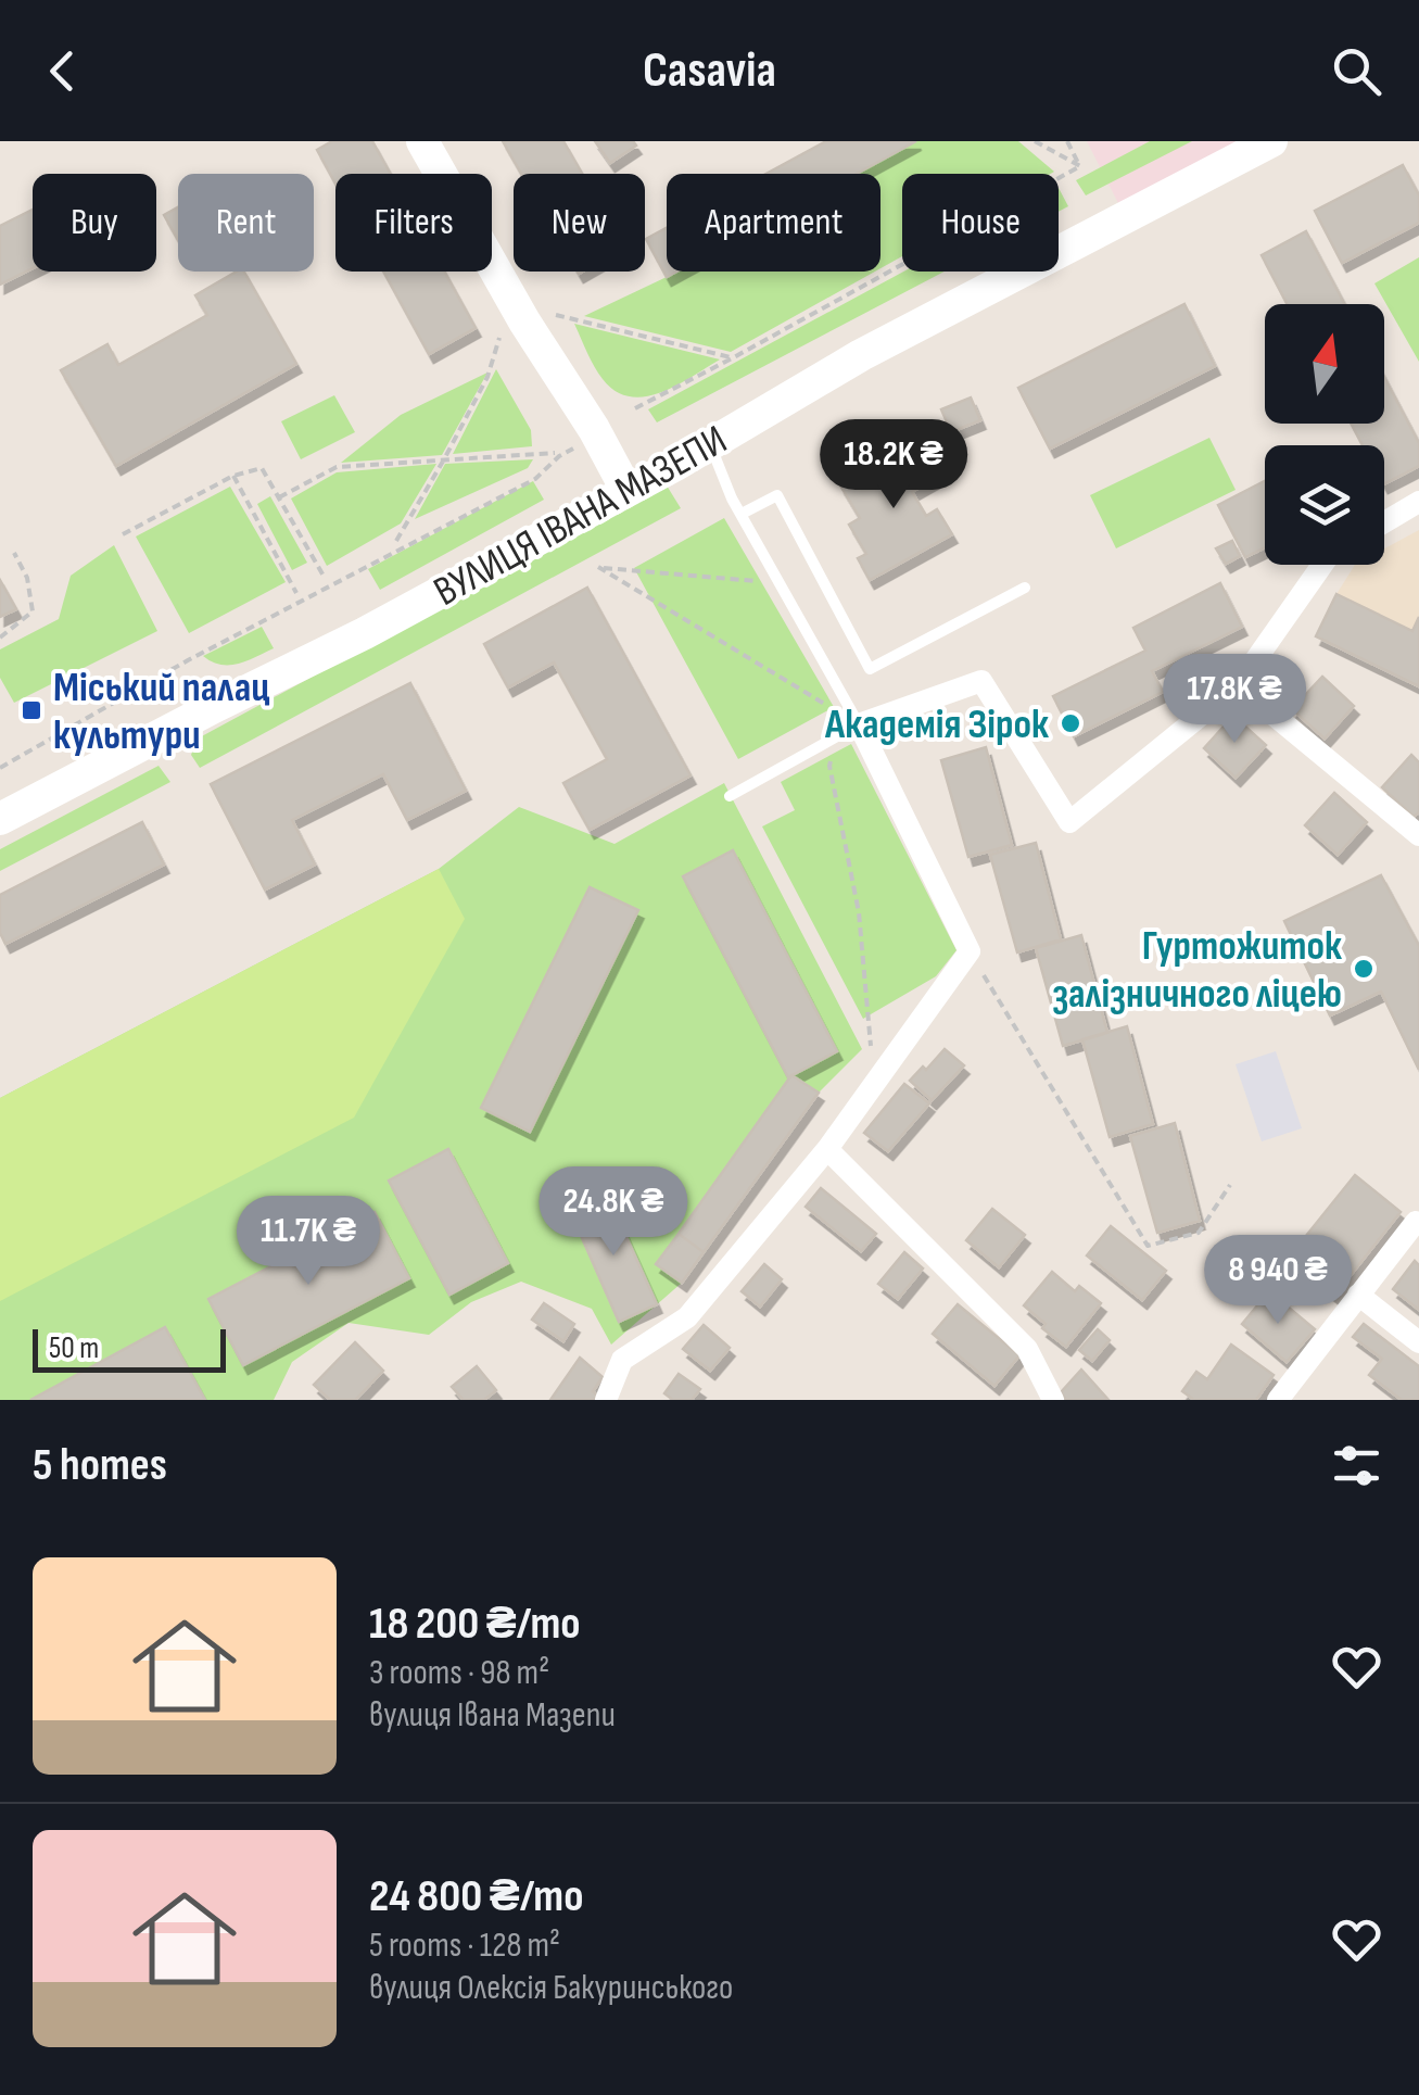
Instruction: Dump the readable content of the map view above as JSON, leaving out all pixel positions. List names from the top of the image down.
{
  "streets": {
    "main road": ["ВУЛИЦЯ ІВАНА МАЗЕПИ"]
  },
  "places": {
    "transit": ["Міський палац культури"],
    "other": ["Академія Зірок", "Гуртожиток залізничного ліцею"]
  },
  "scale_bar": "50 m",
  "north": "top",
  "page": {
    "header": "Casavia",
    "chip": [
      "Buy",
      "Rent",
      "Filters",
      "New",
      "Apartment",
      "House"
    ],
    "price": [
      "18.2K ₴",
      "17.8K ₴",
      "24.8K ₴",
      "11.7K ₴",
      "8 940 ₴"
    ],
    "scale": "50 m",
    "heading": "5 homes",
    "list": [
      {
        "name": "18 200 ₴/mo",
        "note": "3 rooms · 98 m² · вулиця Івана Мазепи"
      },
      {
        "name": "24 800 ₴/mo",
        "note": "5 rooms · 128 m² · вулиця Олексія Бакуринського"
      }
    ]
  }
}
